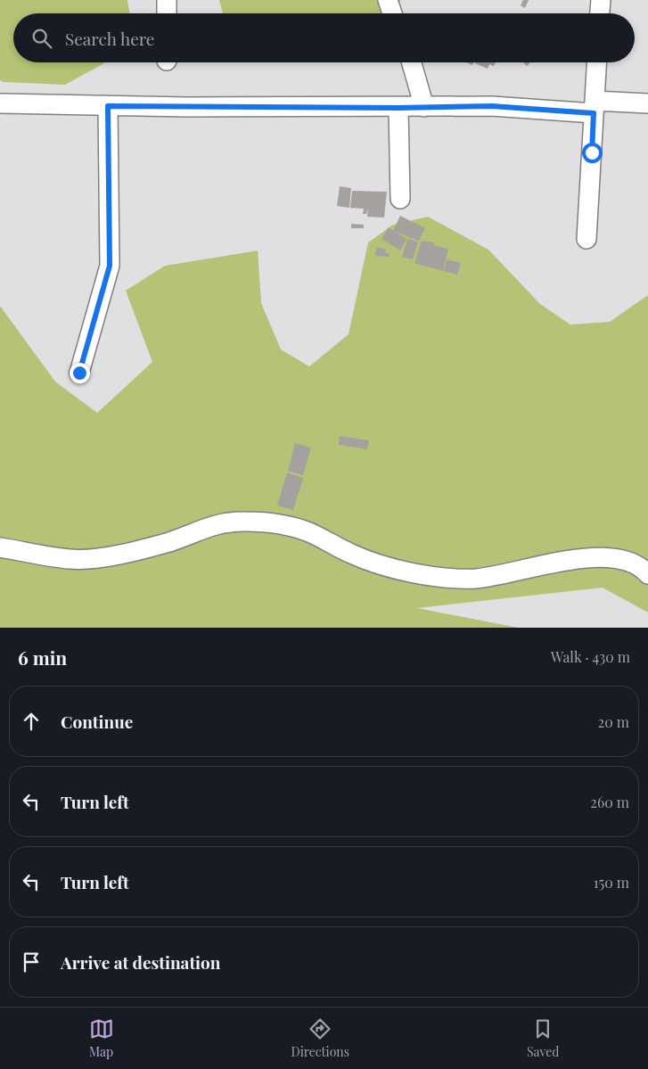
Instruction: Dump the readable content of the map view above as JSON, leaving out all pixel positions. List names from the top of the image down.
{
  "page": {
    "search": "Search here",
    "heading": ["6 min", "Walk · 430 m"],
    "list": [
      ["Continue", "20 m"],
      ["Turn left", "260 m"],
      ["Turn left", "150 m"],
      "Arrive at destination"
    ],
    "nav": ["Map", "Directions", "Saved"]
  }
}
